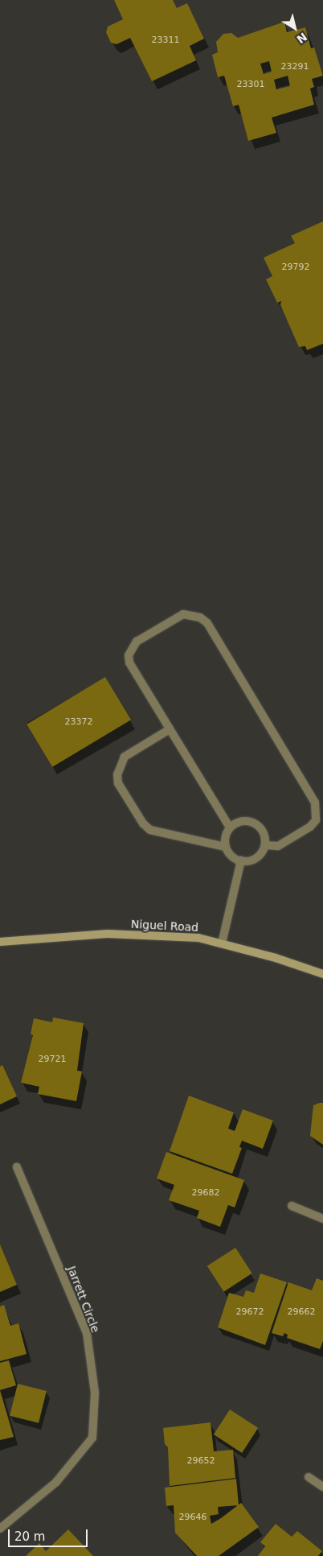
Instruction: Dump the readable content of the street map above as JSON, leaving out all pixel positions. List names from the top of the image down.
{
  "streets": {
    "main road": ["Niguel Road"],
    "street": ["Jarrett Circle"]
  },
  "house_numbers": [
    "23311",
    "23291",
    "23301",
    "29792",
    "23372",
    "29721",
    "29682",
    "29672",
    "29662",
    "29652",
    "29646"
  ],
  "scale_bar": "20 m",
  "north": "bottom right"
}
